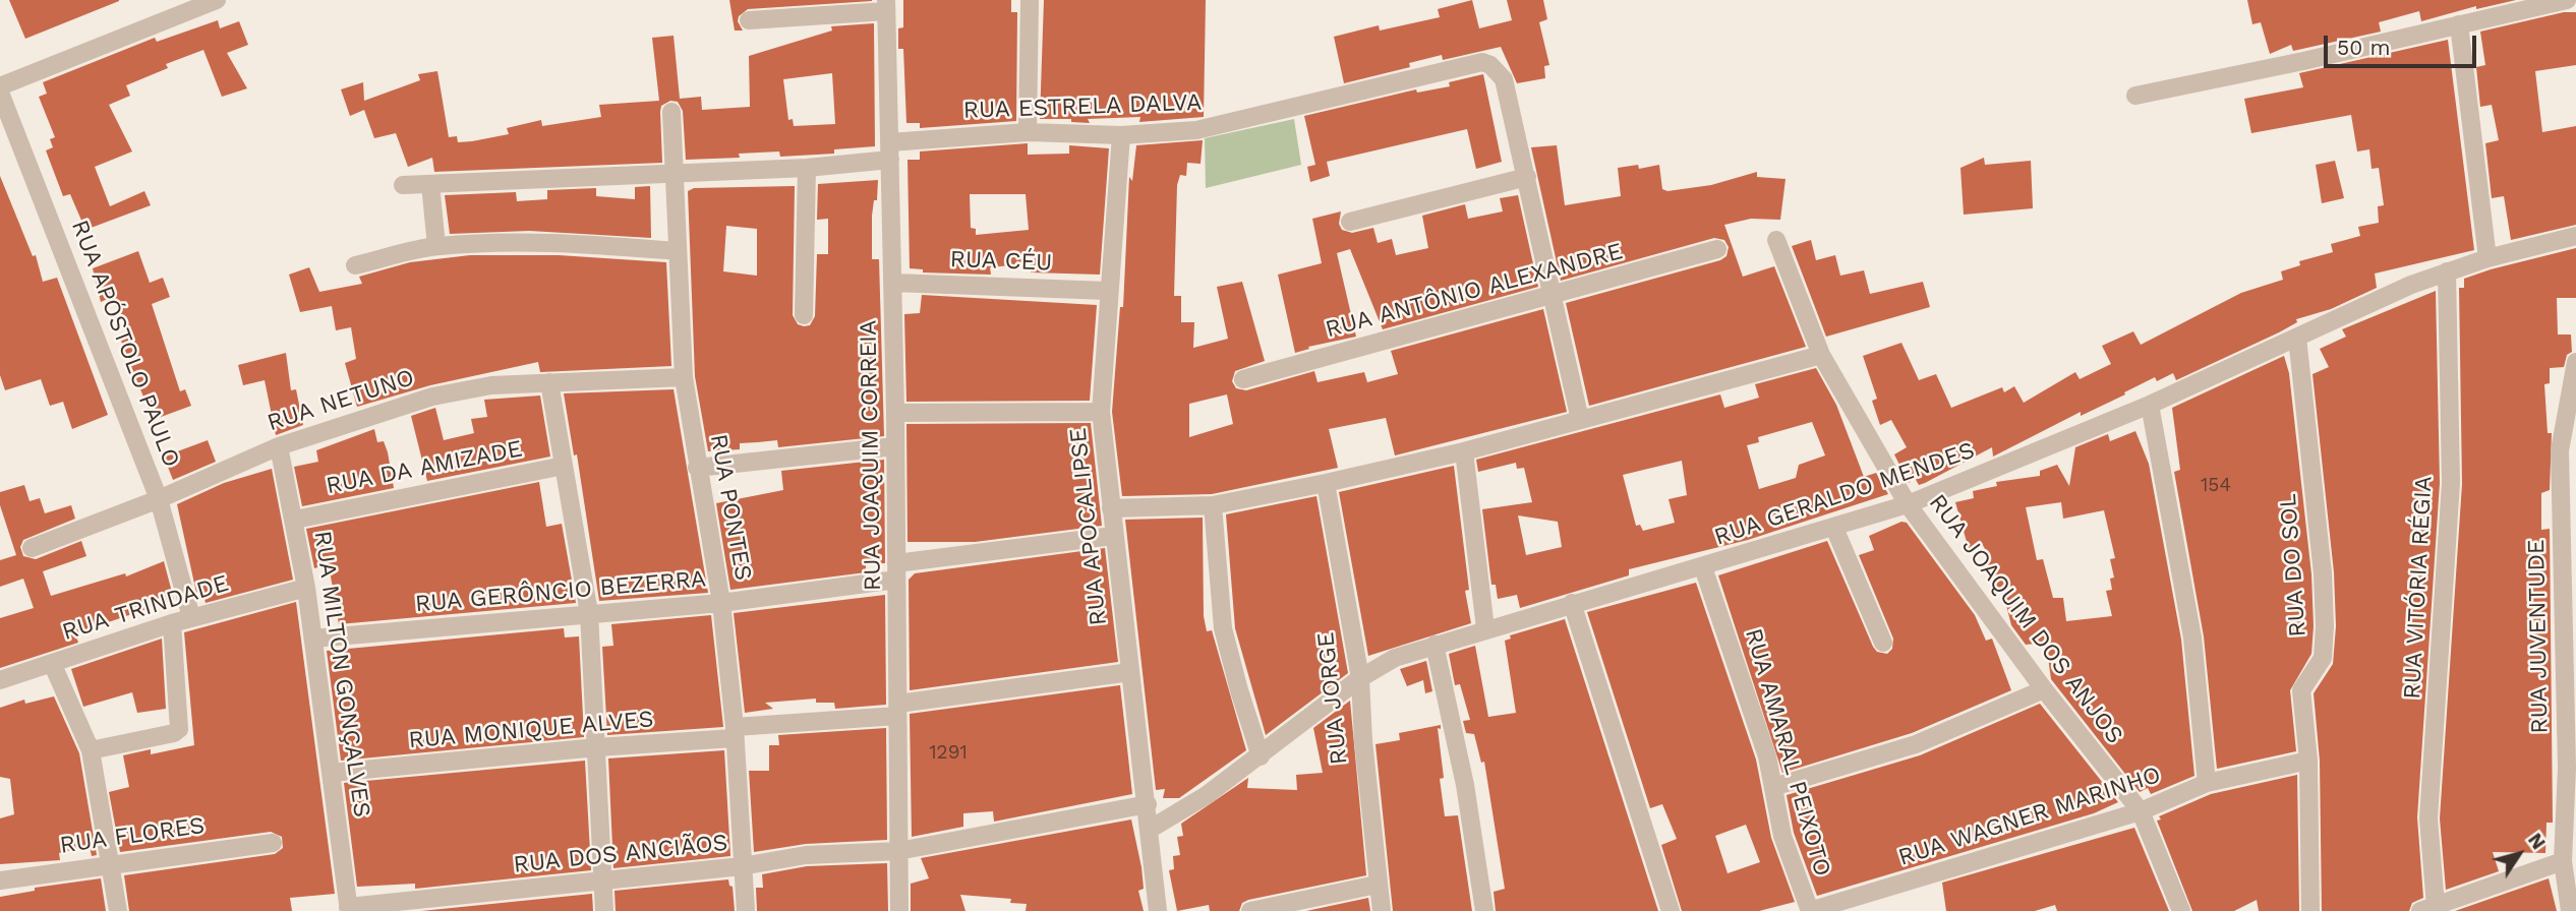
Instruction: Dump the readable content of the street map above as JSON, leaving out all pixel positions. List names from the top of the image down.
{
  "streets": {
    "street": [
      "RUA ESTRELA DALVA",
      "RUA CÉU",
      "RUA ANTÔNIO ALEXANDRE",
      "RUA APÓSTOLO PAULO",
      "RUA NETUNO",
      "RUA JOAQUIM CORREIA",
      "RUA DA AMIZADE",
      "RUA GERALDO MENDES",
      "RUA PONTES",
      "RUA APOCALIPSE",
      "RUA DO SOL",
      "RUA VITÓRIA RÉGIA",
      "RUA GERÔNCIO BEZERRA",
      "RUA TRINDADE",
      "RUA JOAQUIM DOS ANJOS",
      "RUA JUVENTUDE",
      "RUA MILTON GONÇALVES",
      "RUA JORGE",
      "RUA MONIQUE ALVES",
      "RUA AMARAL PEIXOTO",
      "RUA WAGNER MARINHO",
      "RUA FLORES",
      "RUA DOS ANCIÃOS"
    ]
  },
  "crossings": [
    ["RUA ESTRELA DALVA", "RUA JOAQUIM CORREIA"],
    ["RUA ESTRELA DALVA", "RUA PONTES"],
    ["RUA ESTRELA DALVA", "RUA APOCALIPSE"],
    ["RUA CÉU", "RUA JOAQUIM CORREIA"],
    ["RUA CÉU", "RUA APOCALIPSE"],
    ["RUA APÓSTOLO PAULO", "RUA NETUNO"],
    ["RUA APÓSTOLO PAULO", "RUA TRINDADE"],
    ["RUA NETUNO", "RUA PONTES"],
    ["RUA NETUNO", "RUA MILTON GONÇALVES"],
    ["RUA JOAQUIM CORREIA", "RUA GERÔNCIO BEZERRA"],
    ["RUA JOAQUIM CORREIA", "RUA MONIQUE ALVES"],
    ["RUA JOAQUIM CORREIA", "RUA DOS ANCIÃOS"],
    ["RUA DA AMIZADE", "RUA MILTON GONÇALVES"],
    ["RUA GERALDO MENDES", "RUA APOCALIPSE"],
    ["RUA GERALDO MENDES", "RUA DO SOL"],
    ["RUA GERALDO MENDES", "RUA VITÓRIA RÉGIA"],
    ["RUA GERALDO MENDES", "RUA JOAQUIM DOS ANJOS"],
    ["RUA GERALDO MENDES", "RUA JORGE"],
    ["RUA GERALDO MENDES", "RUA AMARAL PEIXOTO"],
    ["RUA PONTES", "RUA GERÔNCIO BEZERRA"],
    ["RUA PONTES", "RUA MONIQUE ALVES"],
    ["RUA PONTES", "RUA DOS ANCIÃOS"],
    ["RUA APOCALIPSE", "RUA GERÔNCIO BEZERRA"],
    ["RUA APOCALIPSE", "RUA MONIQUE ALVES"],
    ["RUA DO SOL", "RUA WAGNER MARINHO"],
    ["RUA GERÔNCIO BEZERRA", "RUA MILTON GONÇALVES"],
    ["RUA TRINDADE", "RUA MILTON GONÇALVES"],
    ["RUA JOAQUIM DOS ANJOS", "RUA WAGNER MARINHO"],
    ["RUA MILTON GONÇALVES", "RUA MONIQUE ALVES"],
    ["RUA MILTON GONÇALVES", "RUA DOS ANCIÃOS"],
    ["RUA AMARAL PEIXOTO", "RUA WAGNER MARINHO"]
  ],
  "house_numbers": ["154", "1291"],
  "scale_bar": "50 m",
  "north": "top right"
}
